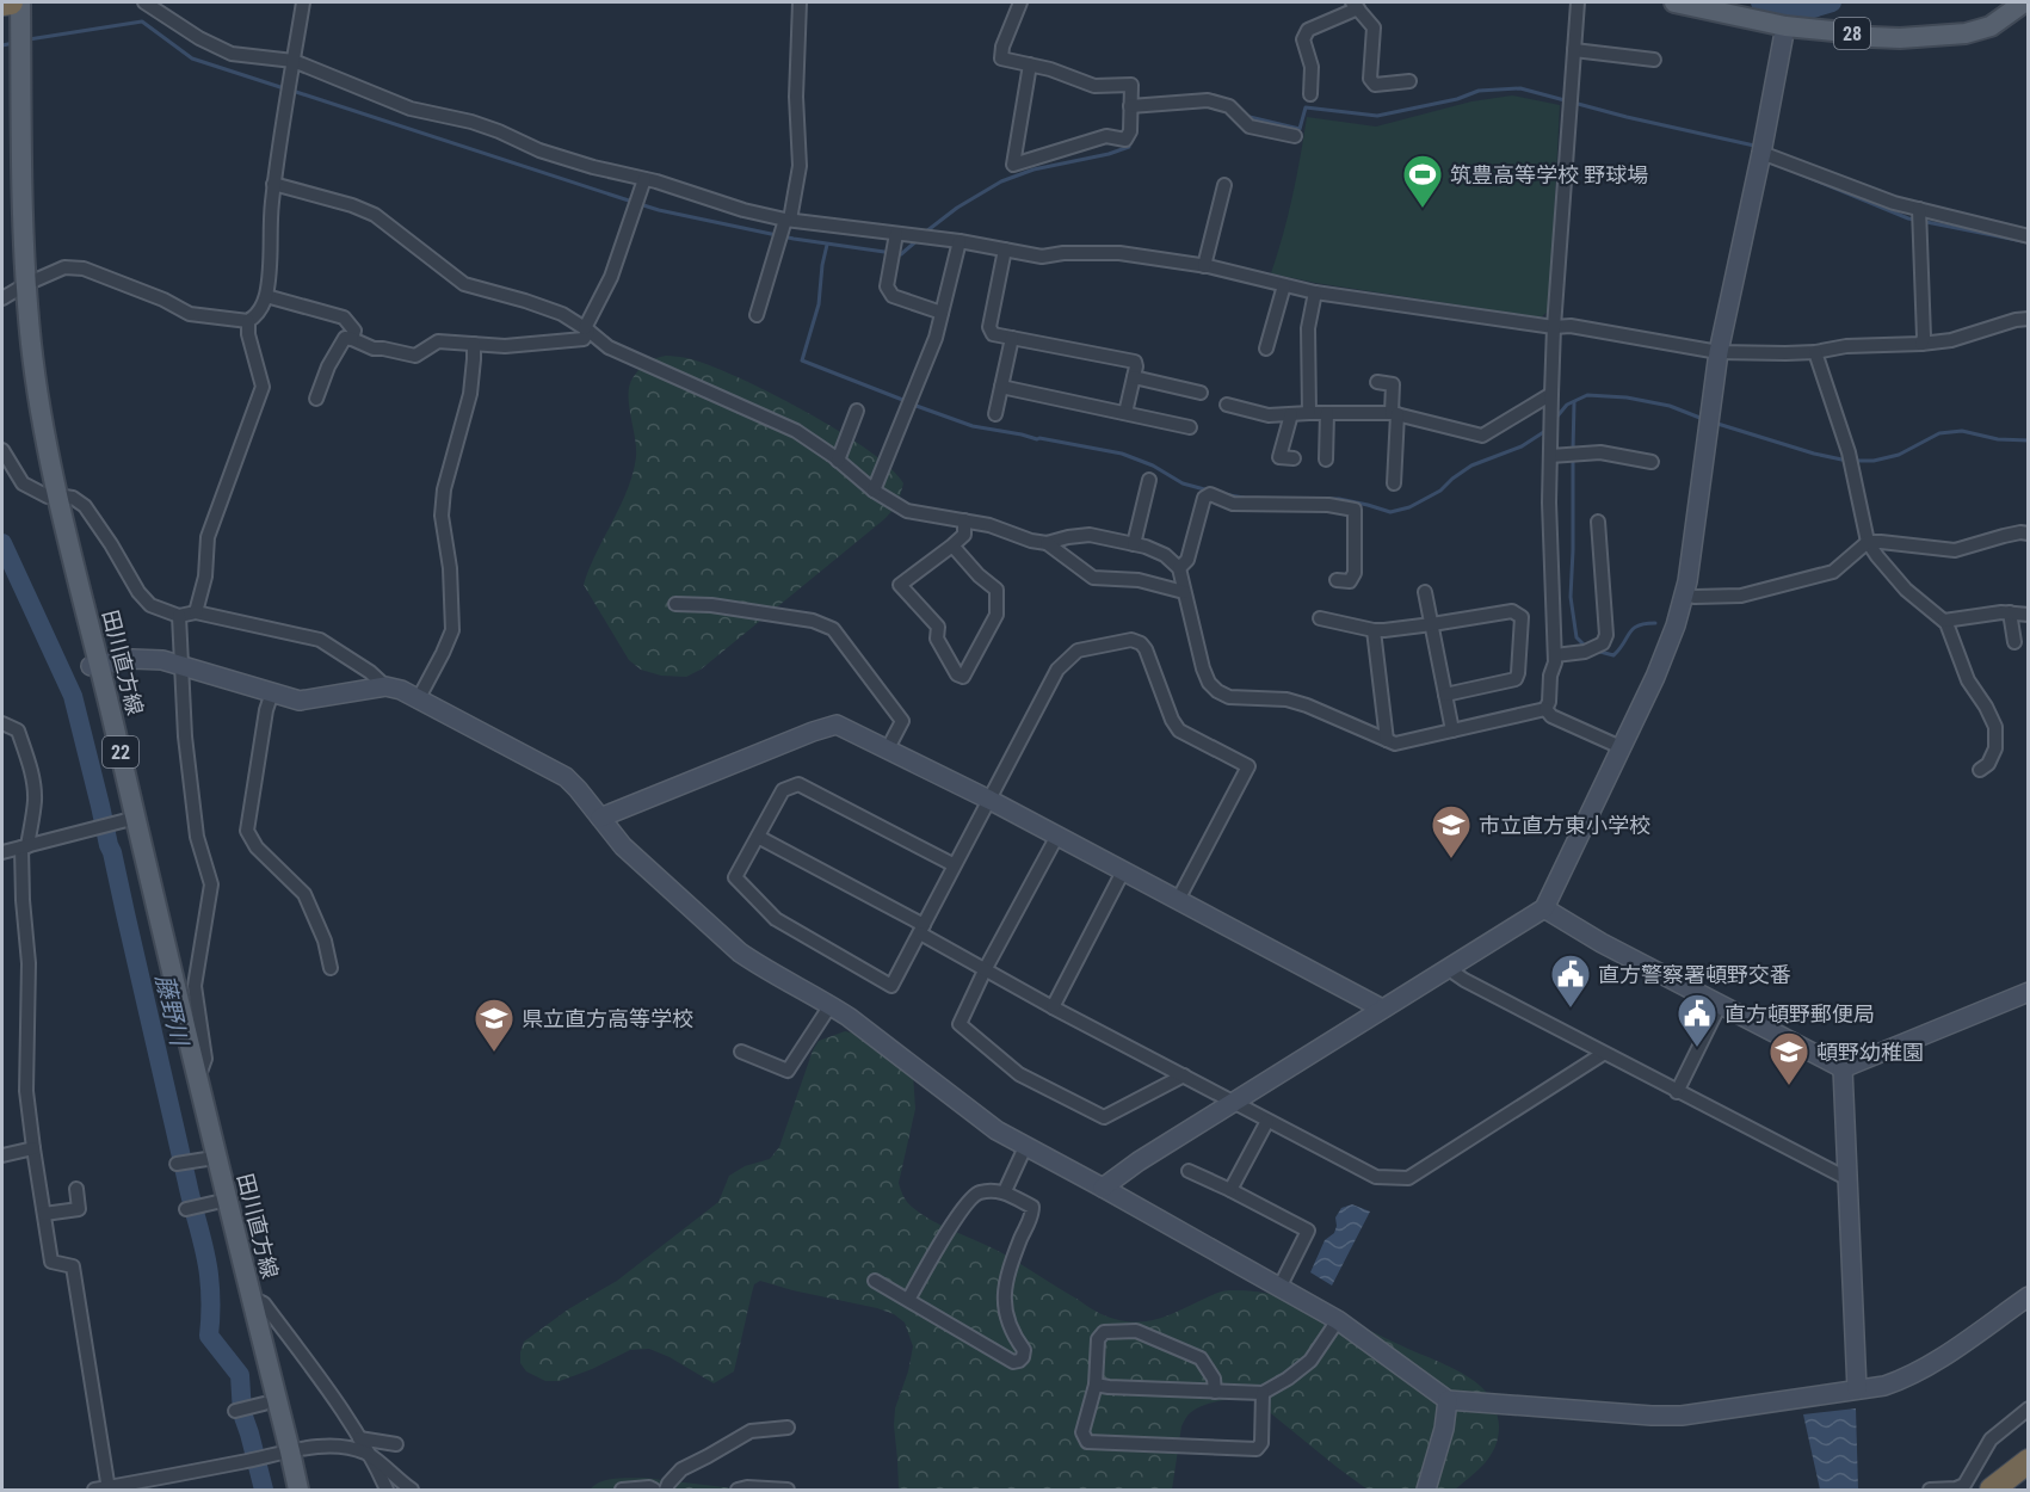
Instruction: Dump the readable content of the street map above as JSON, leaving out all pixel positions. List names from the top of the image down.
{
  "streets": {
    "main road": ["28", "田川直方線", "22"]
  },
  "water": ["藤野川"],
  "places": {
    "sports": ["筑豊高等学校 野球場"],
    "school or university": ["市立直方東小学校", "県立直方高等学校", "頓野幼稚園"],
    "public building": ["直方警察署頓野交番", "直方頓野郵便局"]
  }
}
